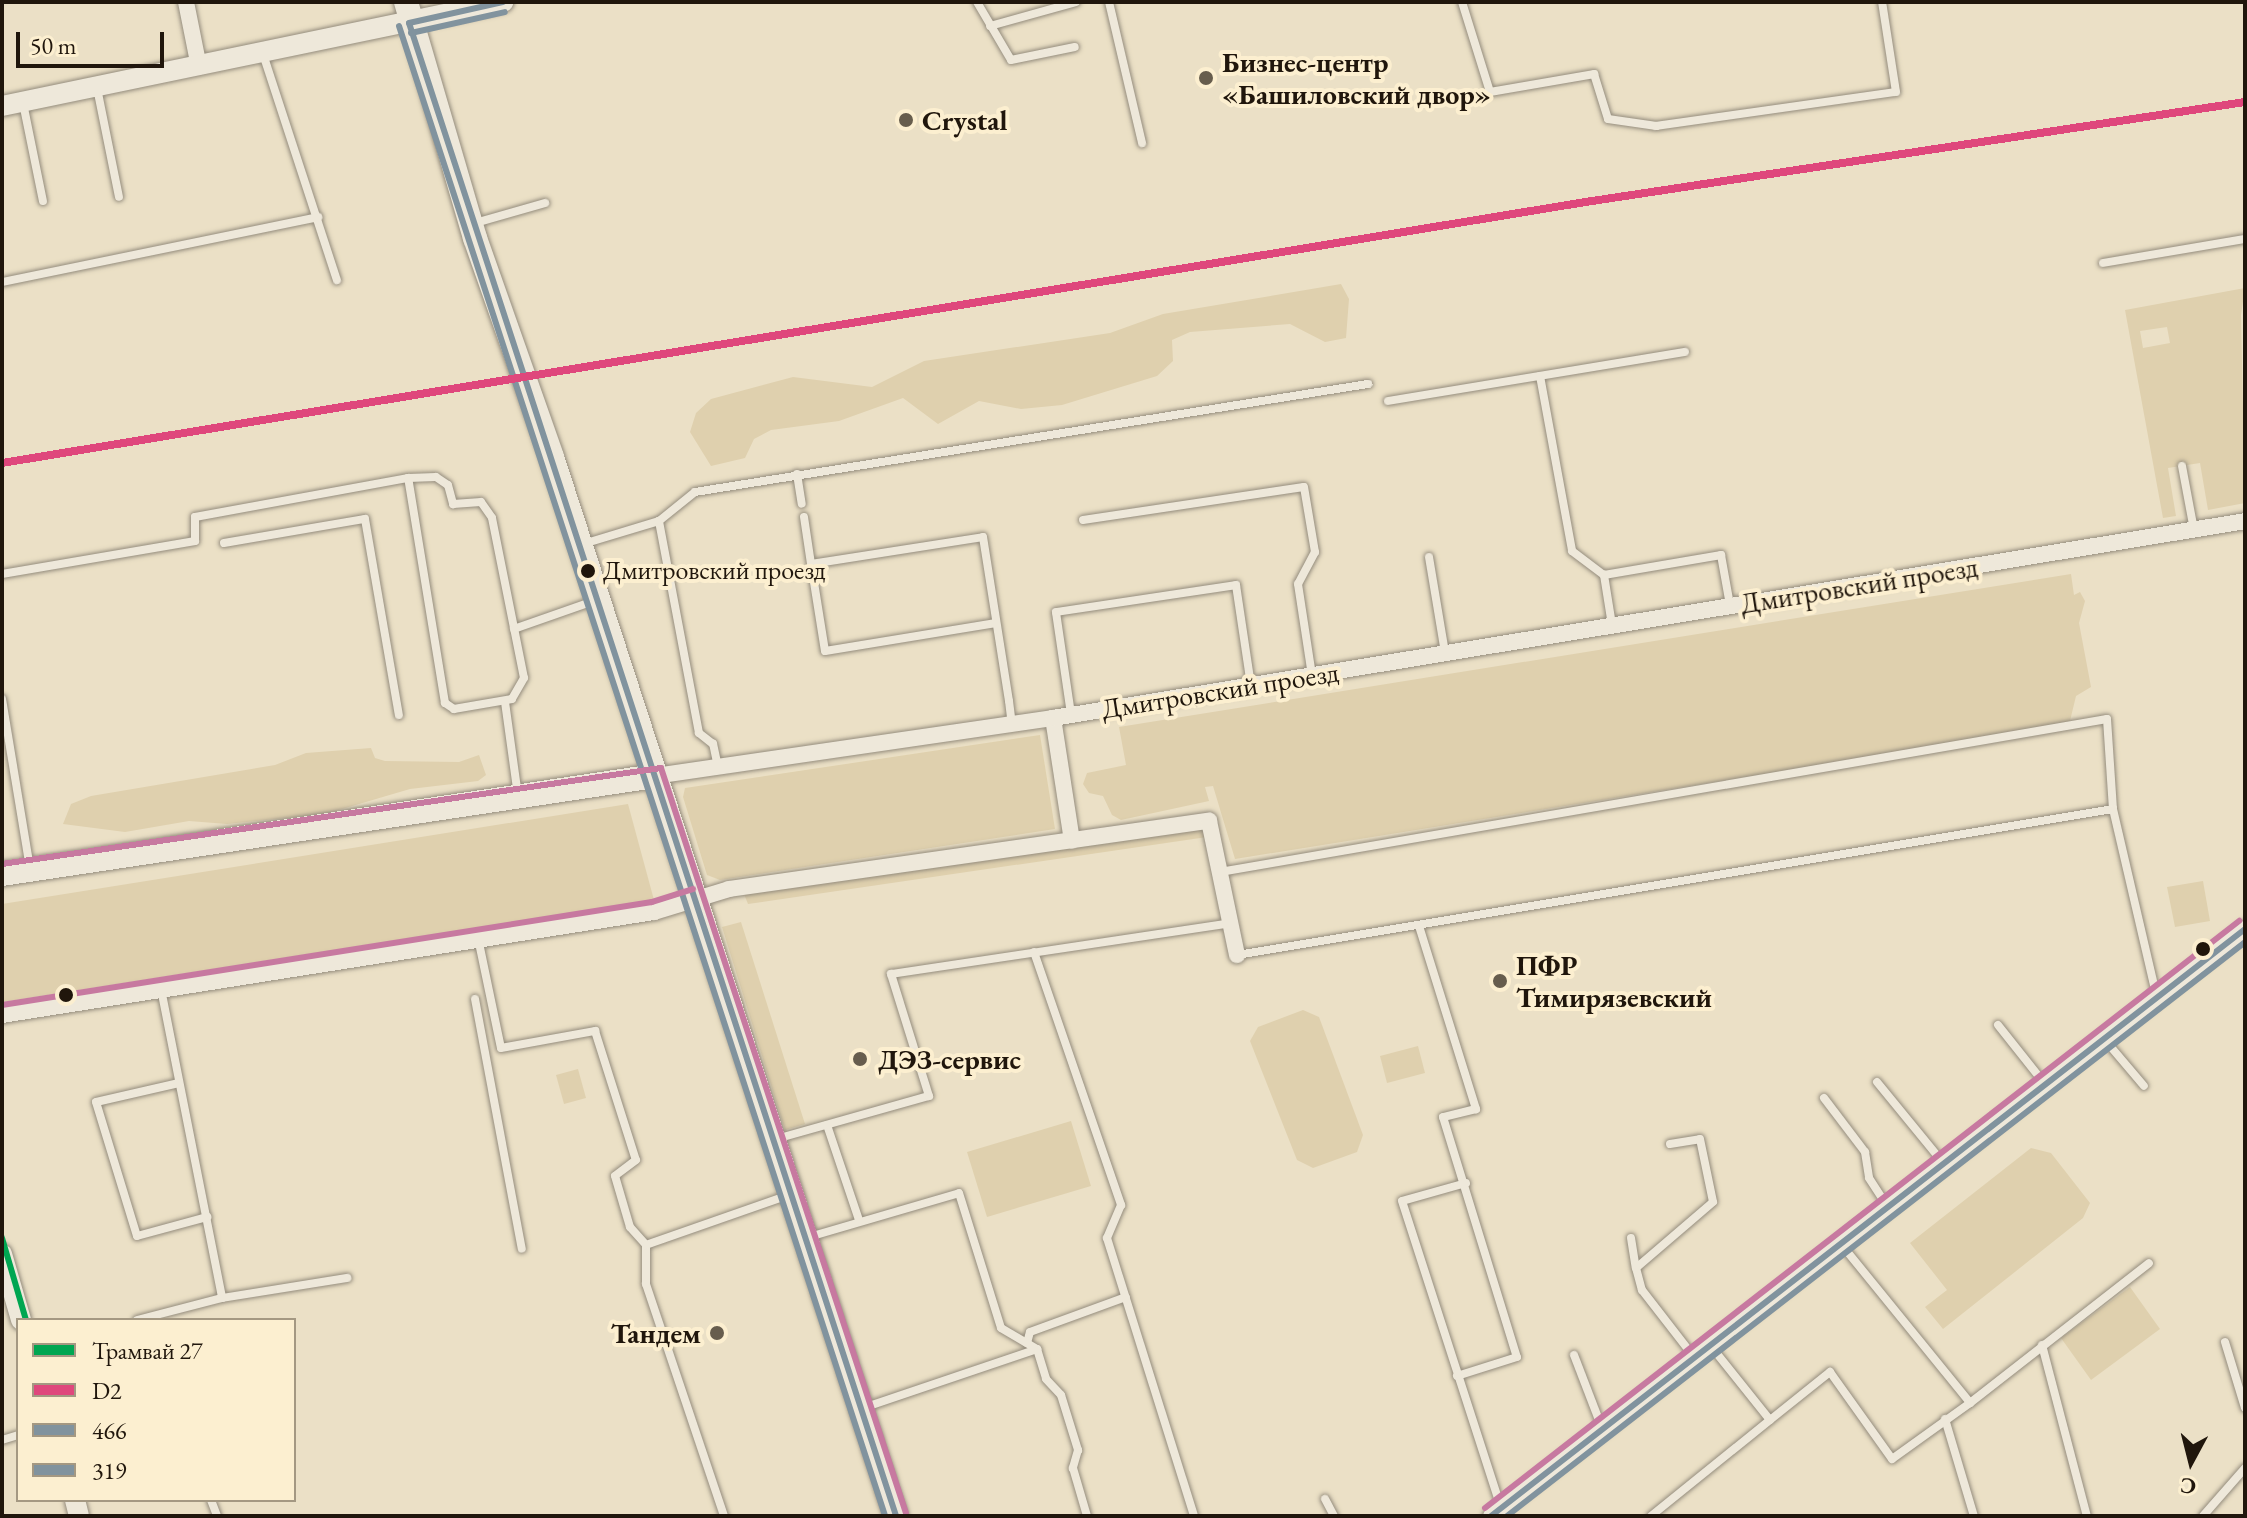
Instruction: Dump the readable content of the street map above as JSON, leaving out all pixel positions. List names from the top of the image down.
{
  "streets": {
    "main road": ["Дмитровский проезд"]
  },
  "places": [
    "Бизнес-центр «Башиловский двор»",
    "Crystal",
    "Дмитровский проезд",
    "ПФР Тимирязевский",
    "ДЭЗ-сервис",
    "Тандем"
  ],
  "lines": [
    "transit line 466",
    "transit line 319",
    "transit line D2",
    "tram line 27"
  ],
  "legend": [
    "Трамвай 27",
    "D2",
    "466",
    "319"
  ],
  "scale_bar": "50 m",
  "north": "bottom"
}
